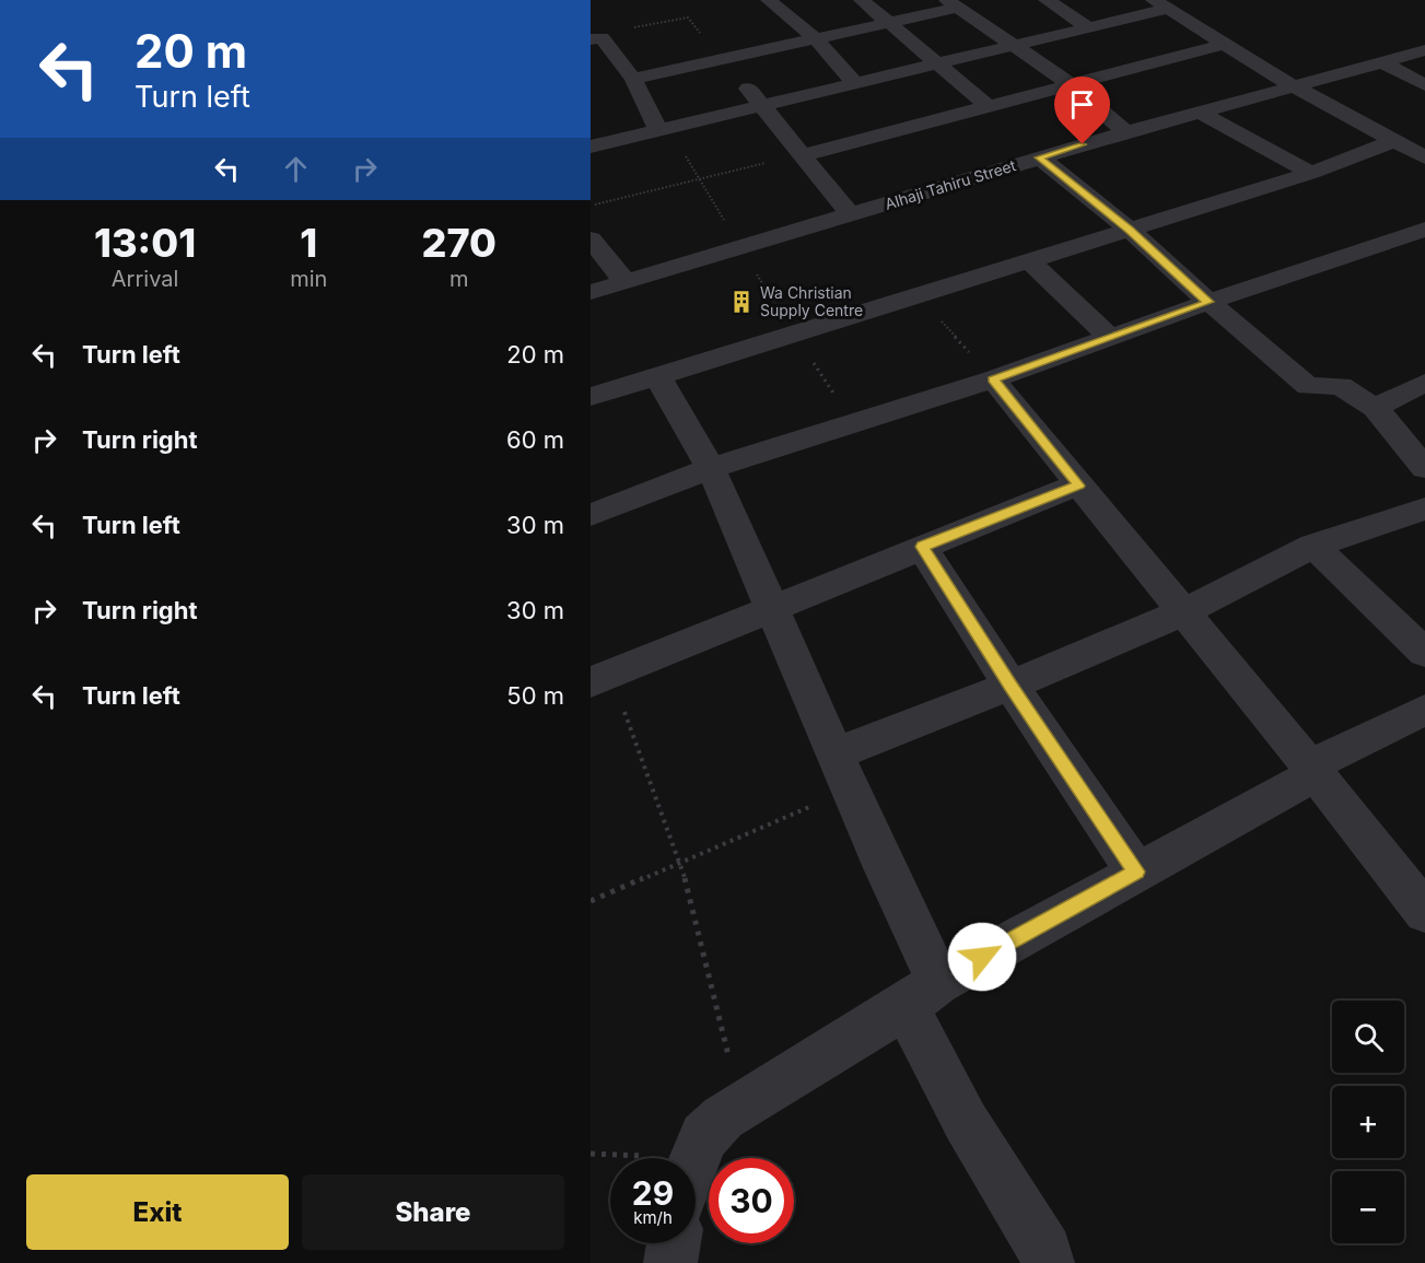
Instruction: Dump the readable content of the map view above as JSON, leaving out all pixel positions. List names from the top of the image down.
{
  "streets": {
    "street": ["Alhaji Tahiru Street"]
  },
  "places": {
    "building": ["Wa Christian Supply Centre"]
  },
  "page": {
    "turn": ["20 m", "Turn left"],
    "eta": [
      "13:01",
      "Arrival",
      "1",
      "min",
      "270",
      "m"
    ],
    "list": [
      {
        "name": "Turn left",
        "value": "20 m"
      },
      {
        "name": "Turn right",
        "value": "60 m"
      },
      {
        "name": "Turn left",
        "value": "30 m"
      },
      {
        "name": "Turn right",
        "value": "30 m"
      },
      {
        "name": "Turn left",
        "value": "50 m"
      }
    ],
    "map_buttons": ["+", "−"],
    "speed": "29 km/h",
    "limit": "30",
    "buttons": ["Exit", "Share"]
  }
}
